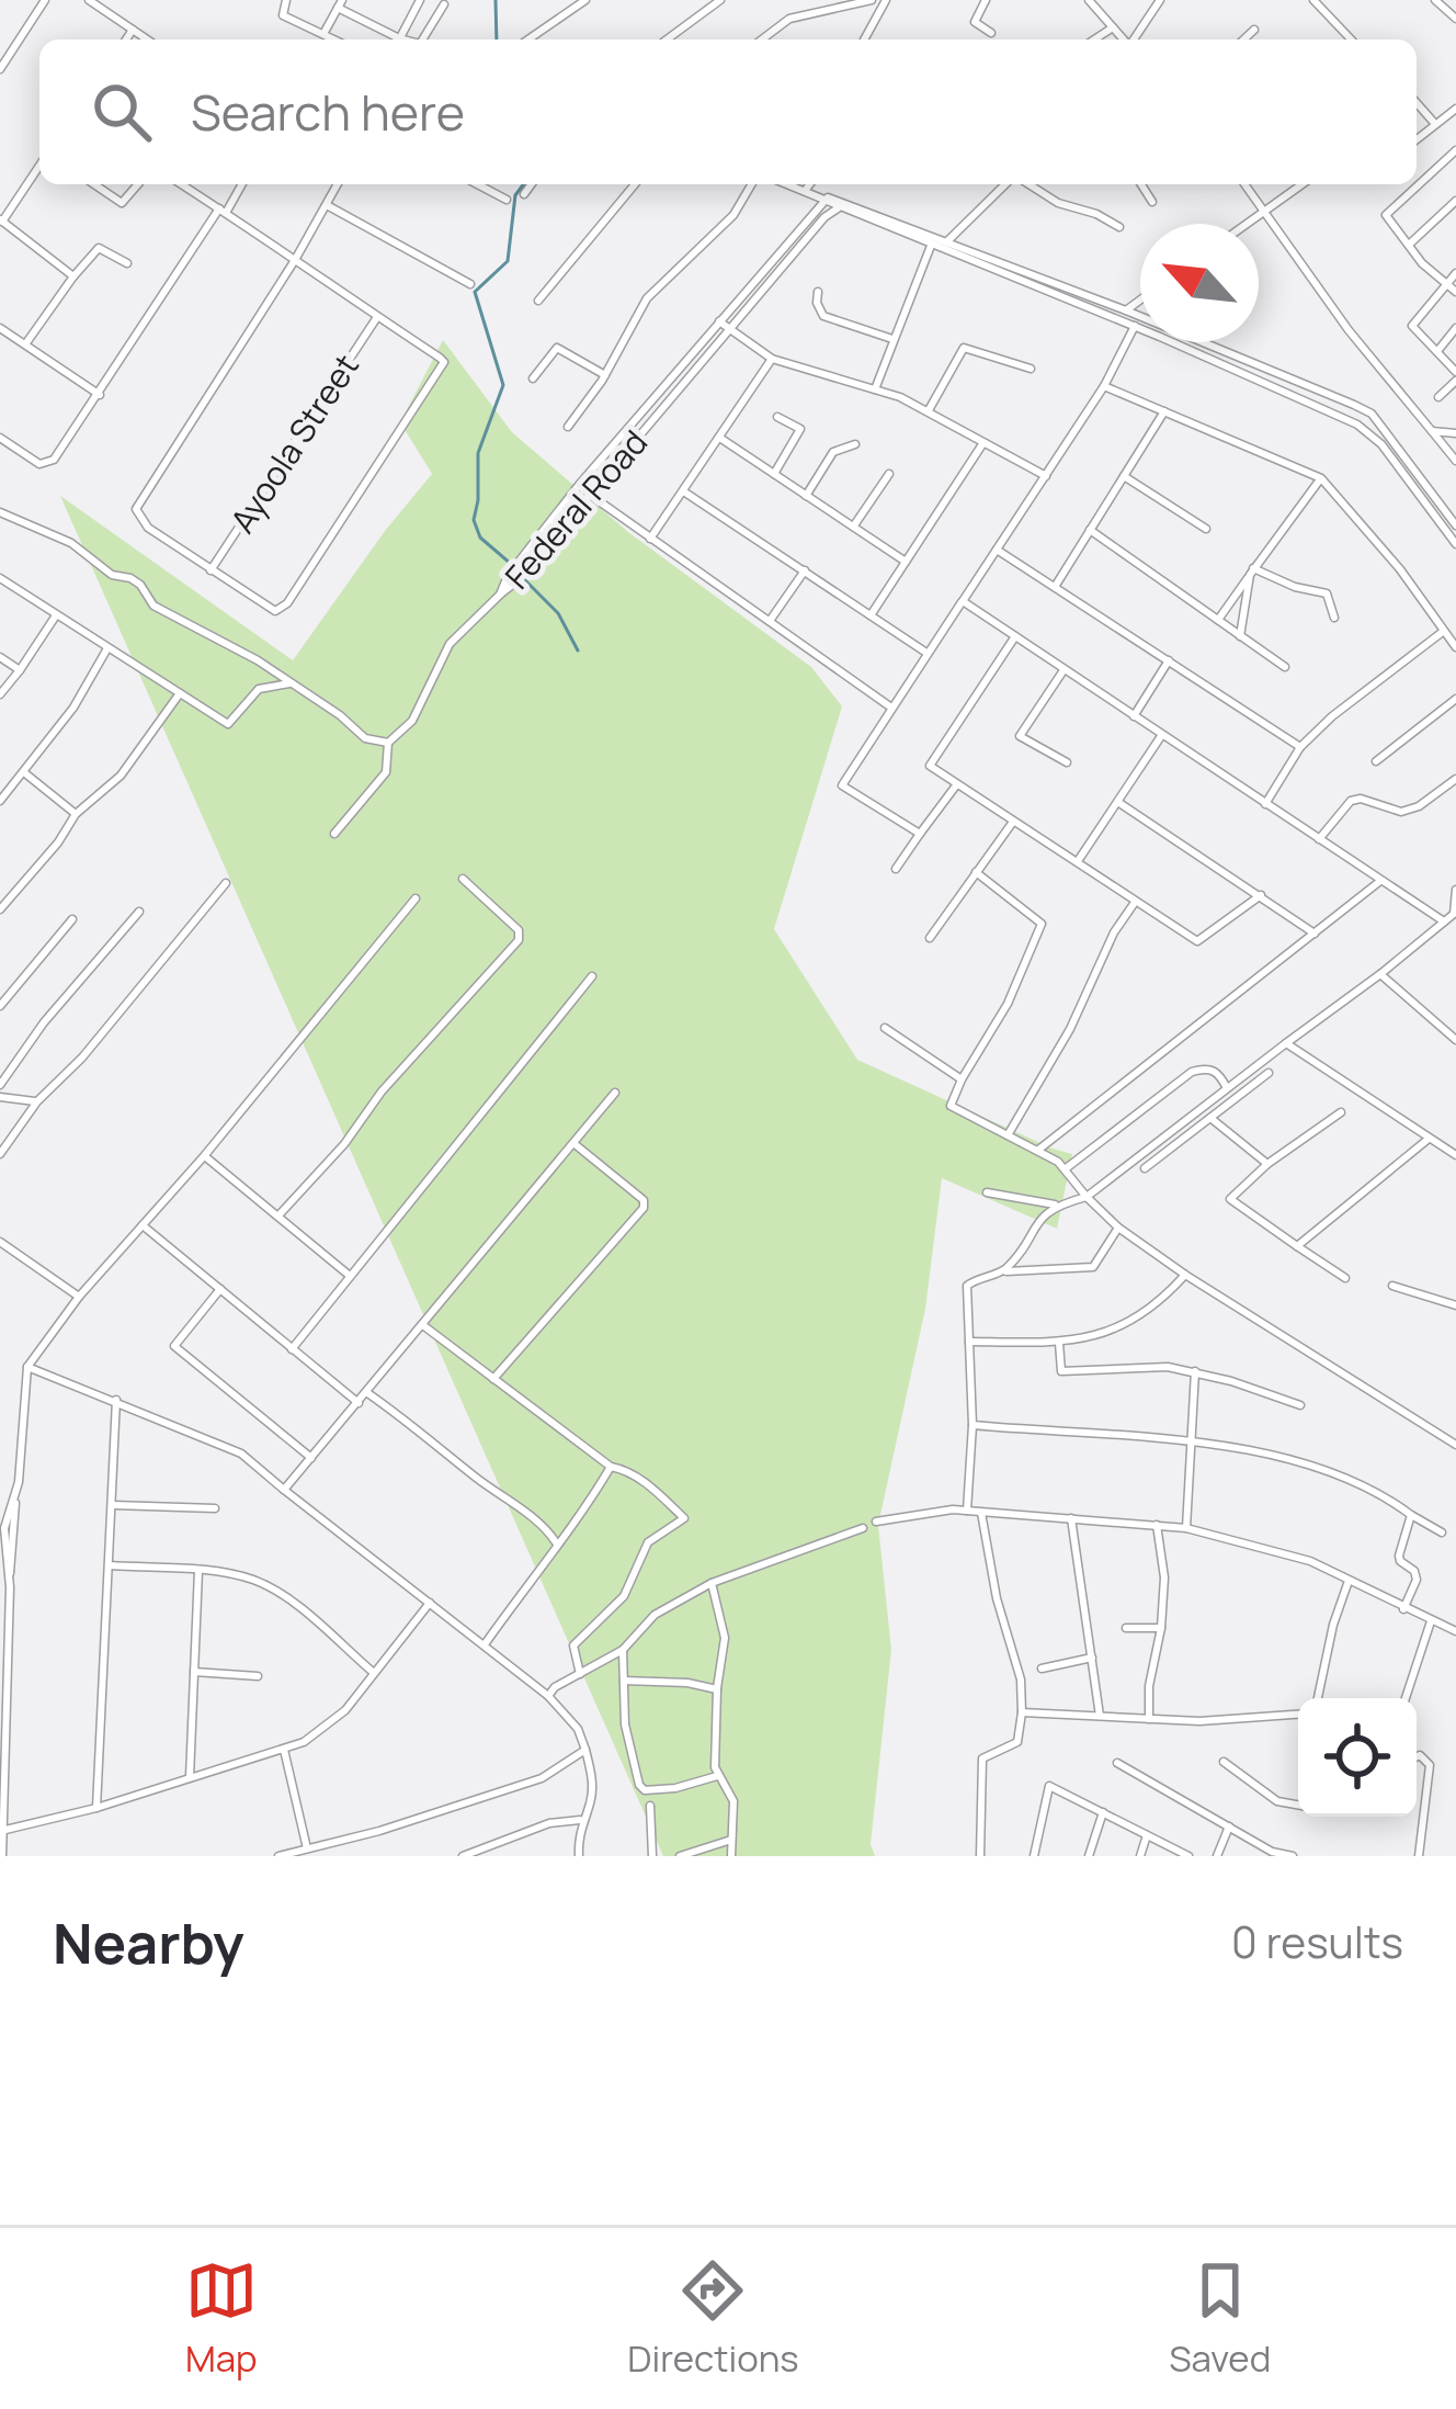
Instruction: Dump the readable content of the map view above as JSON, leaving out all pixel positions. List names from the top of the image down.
{
  "streets": {
    "street": ["Ayoola Street", "Federal Road"]
  },
  "north": "top left",
  "page": {
    "search": "Search here",
    "heading": ["Nearby", "0 results"],
    "nav": ["Map", "Directions", "Saved"]
  }
}
